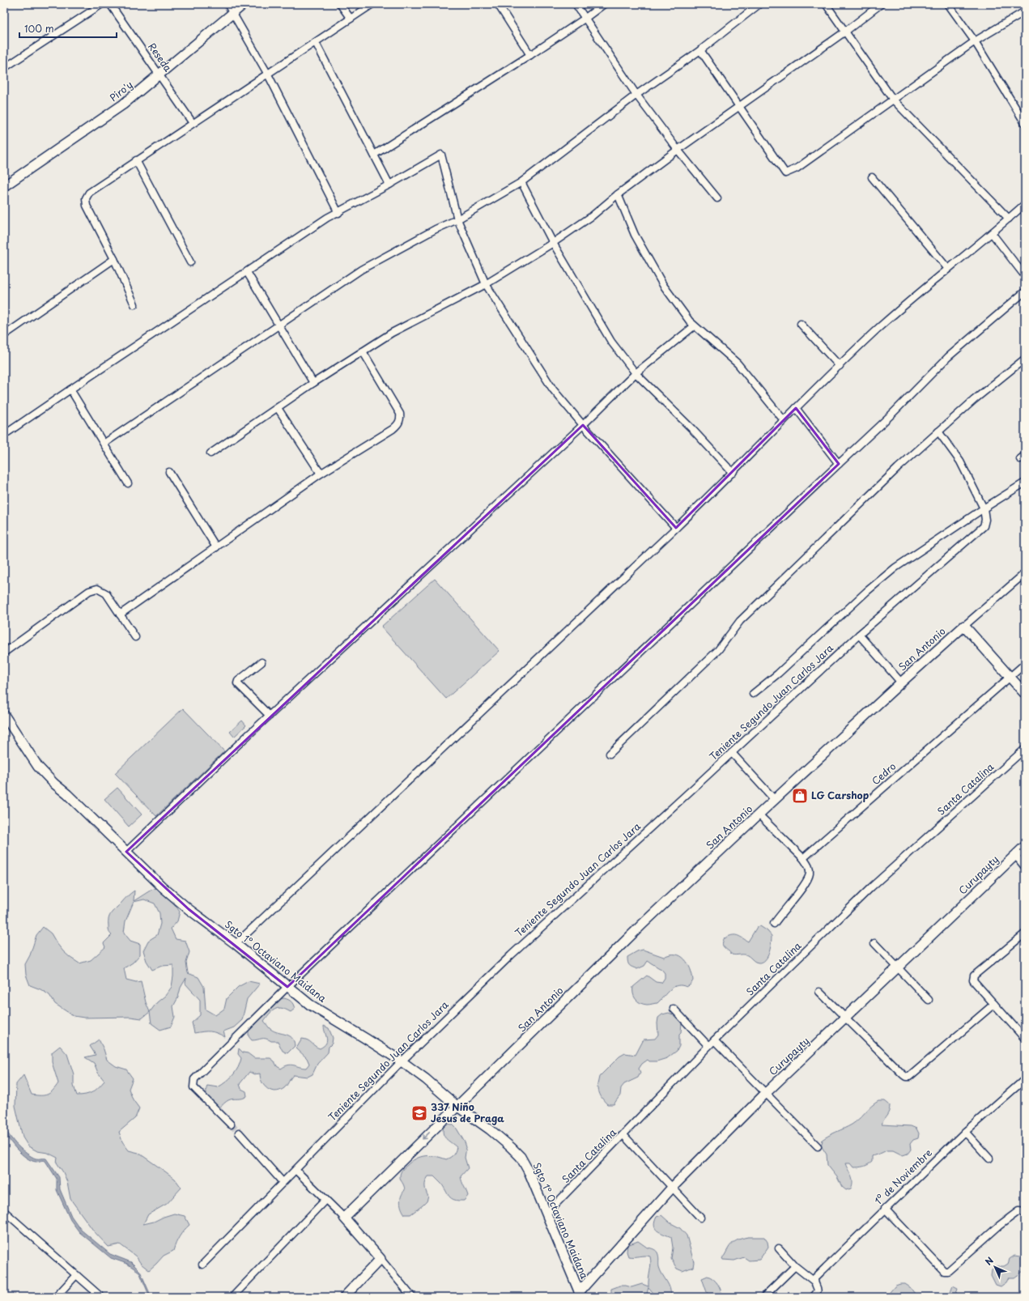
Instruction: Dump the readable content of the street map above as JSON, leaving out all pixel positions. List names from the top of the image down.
{
  "streets": {
    "street": [
      "Reseda",
      "Piro'y",
      "San Antonio",
      "Teniente Segundo Juan Carlos Jara",
      "Cedro",
      "Santa Catalina",
      "Curupayty",
      "Sgto 1° Octaviano Maidana",
      "1º de Noviembre"
    ]
  },
  "crossings": [
    ["Reseda", "Piro'y"],
    ["San Antonio", "Sgto 1° Octaviano Maidana"],
    ["Teniente Segundo Juan Carlos Jara", "Sgto 1° Octaviano Maidana"],
    ["Santa Catalina", "Sgto 1° Octaviano Maidana"],
    ["Curupayty", "Sgto 1° Octaviano Maidana"]
  ],
  "places": {
    "shop": ["LG Carshop"],
    "school or university": ["337 Niño Jesus de Praga"]
  },
  "scale_bar": "100 m",
  "north": "top left"
}
